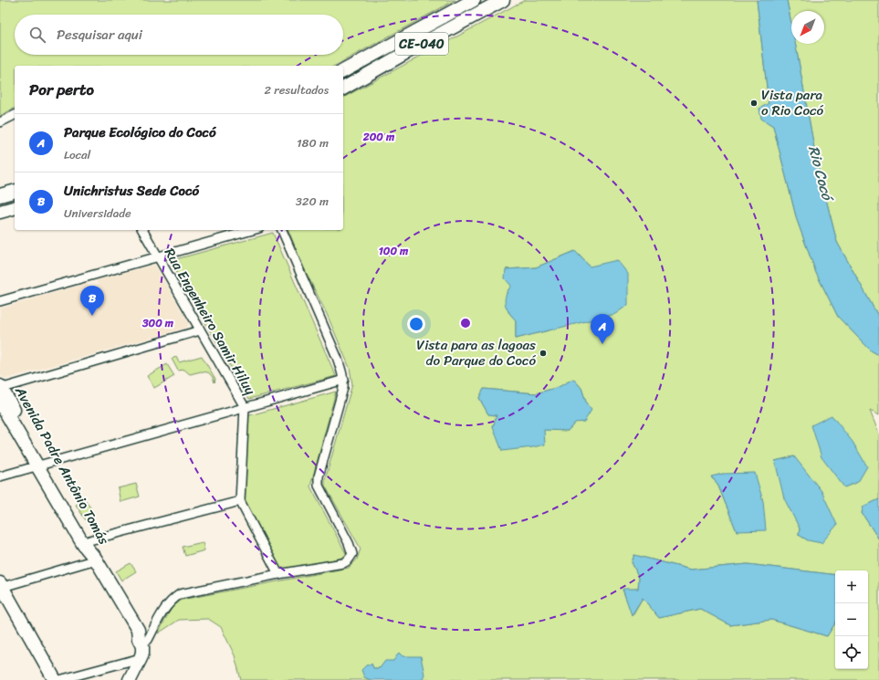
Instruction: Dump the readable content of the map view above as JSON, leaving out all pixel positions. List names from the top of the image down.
{
  "streets": {
    "main road": ["CE-040", "Avenida Padre Antônio Tomás"],
    "street": ["Rua Engenheiro Samir Hiluy"]
  },
  "water": ["Rio Cocó"],
  "places": ["Vista para o Rio Cocó", "Vista para as lagoas do Parque do Cocó"],
  "north": "bottom left",
  "page": {
    "search": "Pesquisar aqui",
    "heading": ["Por perto", "2 resultados"],
    "list": [
      {
        "mark": "A",
        "name": "Parque Ecológico do Cocó",
        "note": "Local",
        "value": "180 m"
      },
      {
        "mark": "B",
        "name": "Unichristus Sede Cocó",
        "note": "Universidade",
        "value": "320 m"
      }
    ],
    "pins": ["B", "A"],
    "map_buttons": ["+", "−"]
  },
  "rings": ["200 m", "100 m", "300 m"]
}
